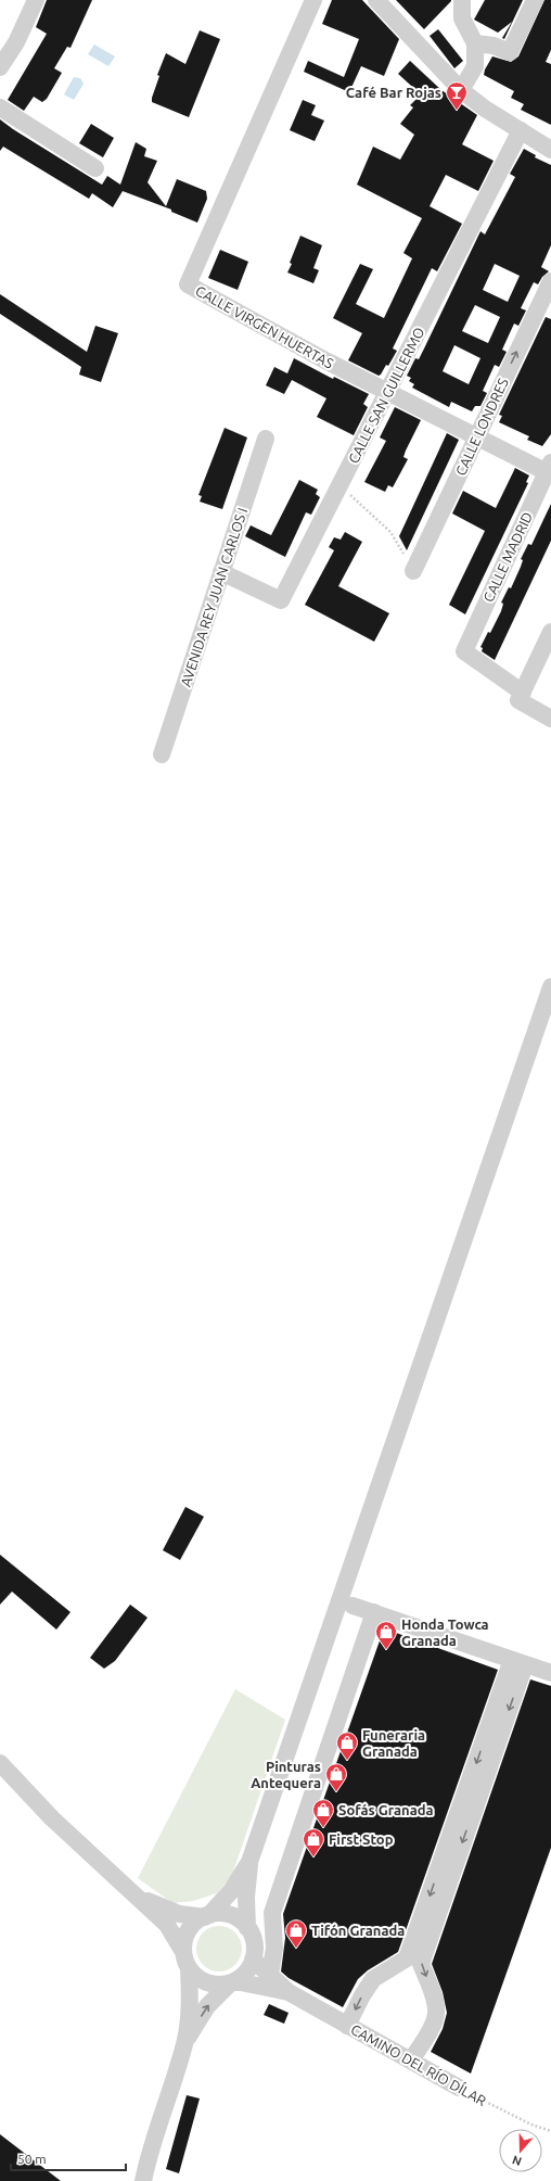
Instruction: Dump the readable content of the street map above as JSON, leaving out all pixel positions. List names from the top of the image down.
{
  "streets": {
    "street": [
      "CALLE VIRGEN HUERTAS",
      "CALLE SAN GUILLERMO",
      "CALLE LONDRES",
      "CALLE MADRID",
      "AVENIDA REY JUAN CARLOS I",
      "CAMINO DEL RÍO DÍLAR"
    ]
  },
  "crossings": [
    ["CALLE VIRGEN HUERTAS", "CALLE SAN GUILLERMO"],
    ["CALLE VIRGEN HUERTAS", "CALLE LONDRES"],
    ["CALLE VIRGEN HUERTAS", "CALLE MADRID"],
    ["CALLE SAN GUILLERMO", "AVENIDA REY JUAN CARLOS I"]
  ],
  "one_way": ["CALLE LONDRES"],
  "places": {
    "bar": ["Café Bar Rojas"],
    "shop": [
      "Honda Towca Granada",
      "Funeraria Granada",
      "Pinturas Antequera",
      "Sofás Granada",
      "First Stop",
      "Tifón Granada"
    ]
  },
  "scale_bar": "50 m",
  "north": "bottom"
}
